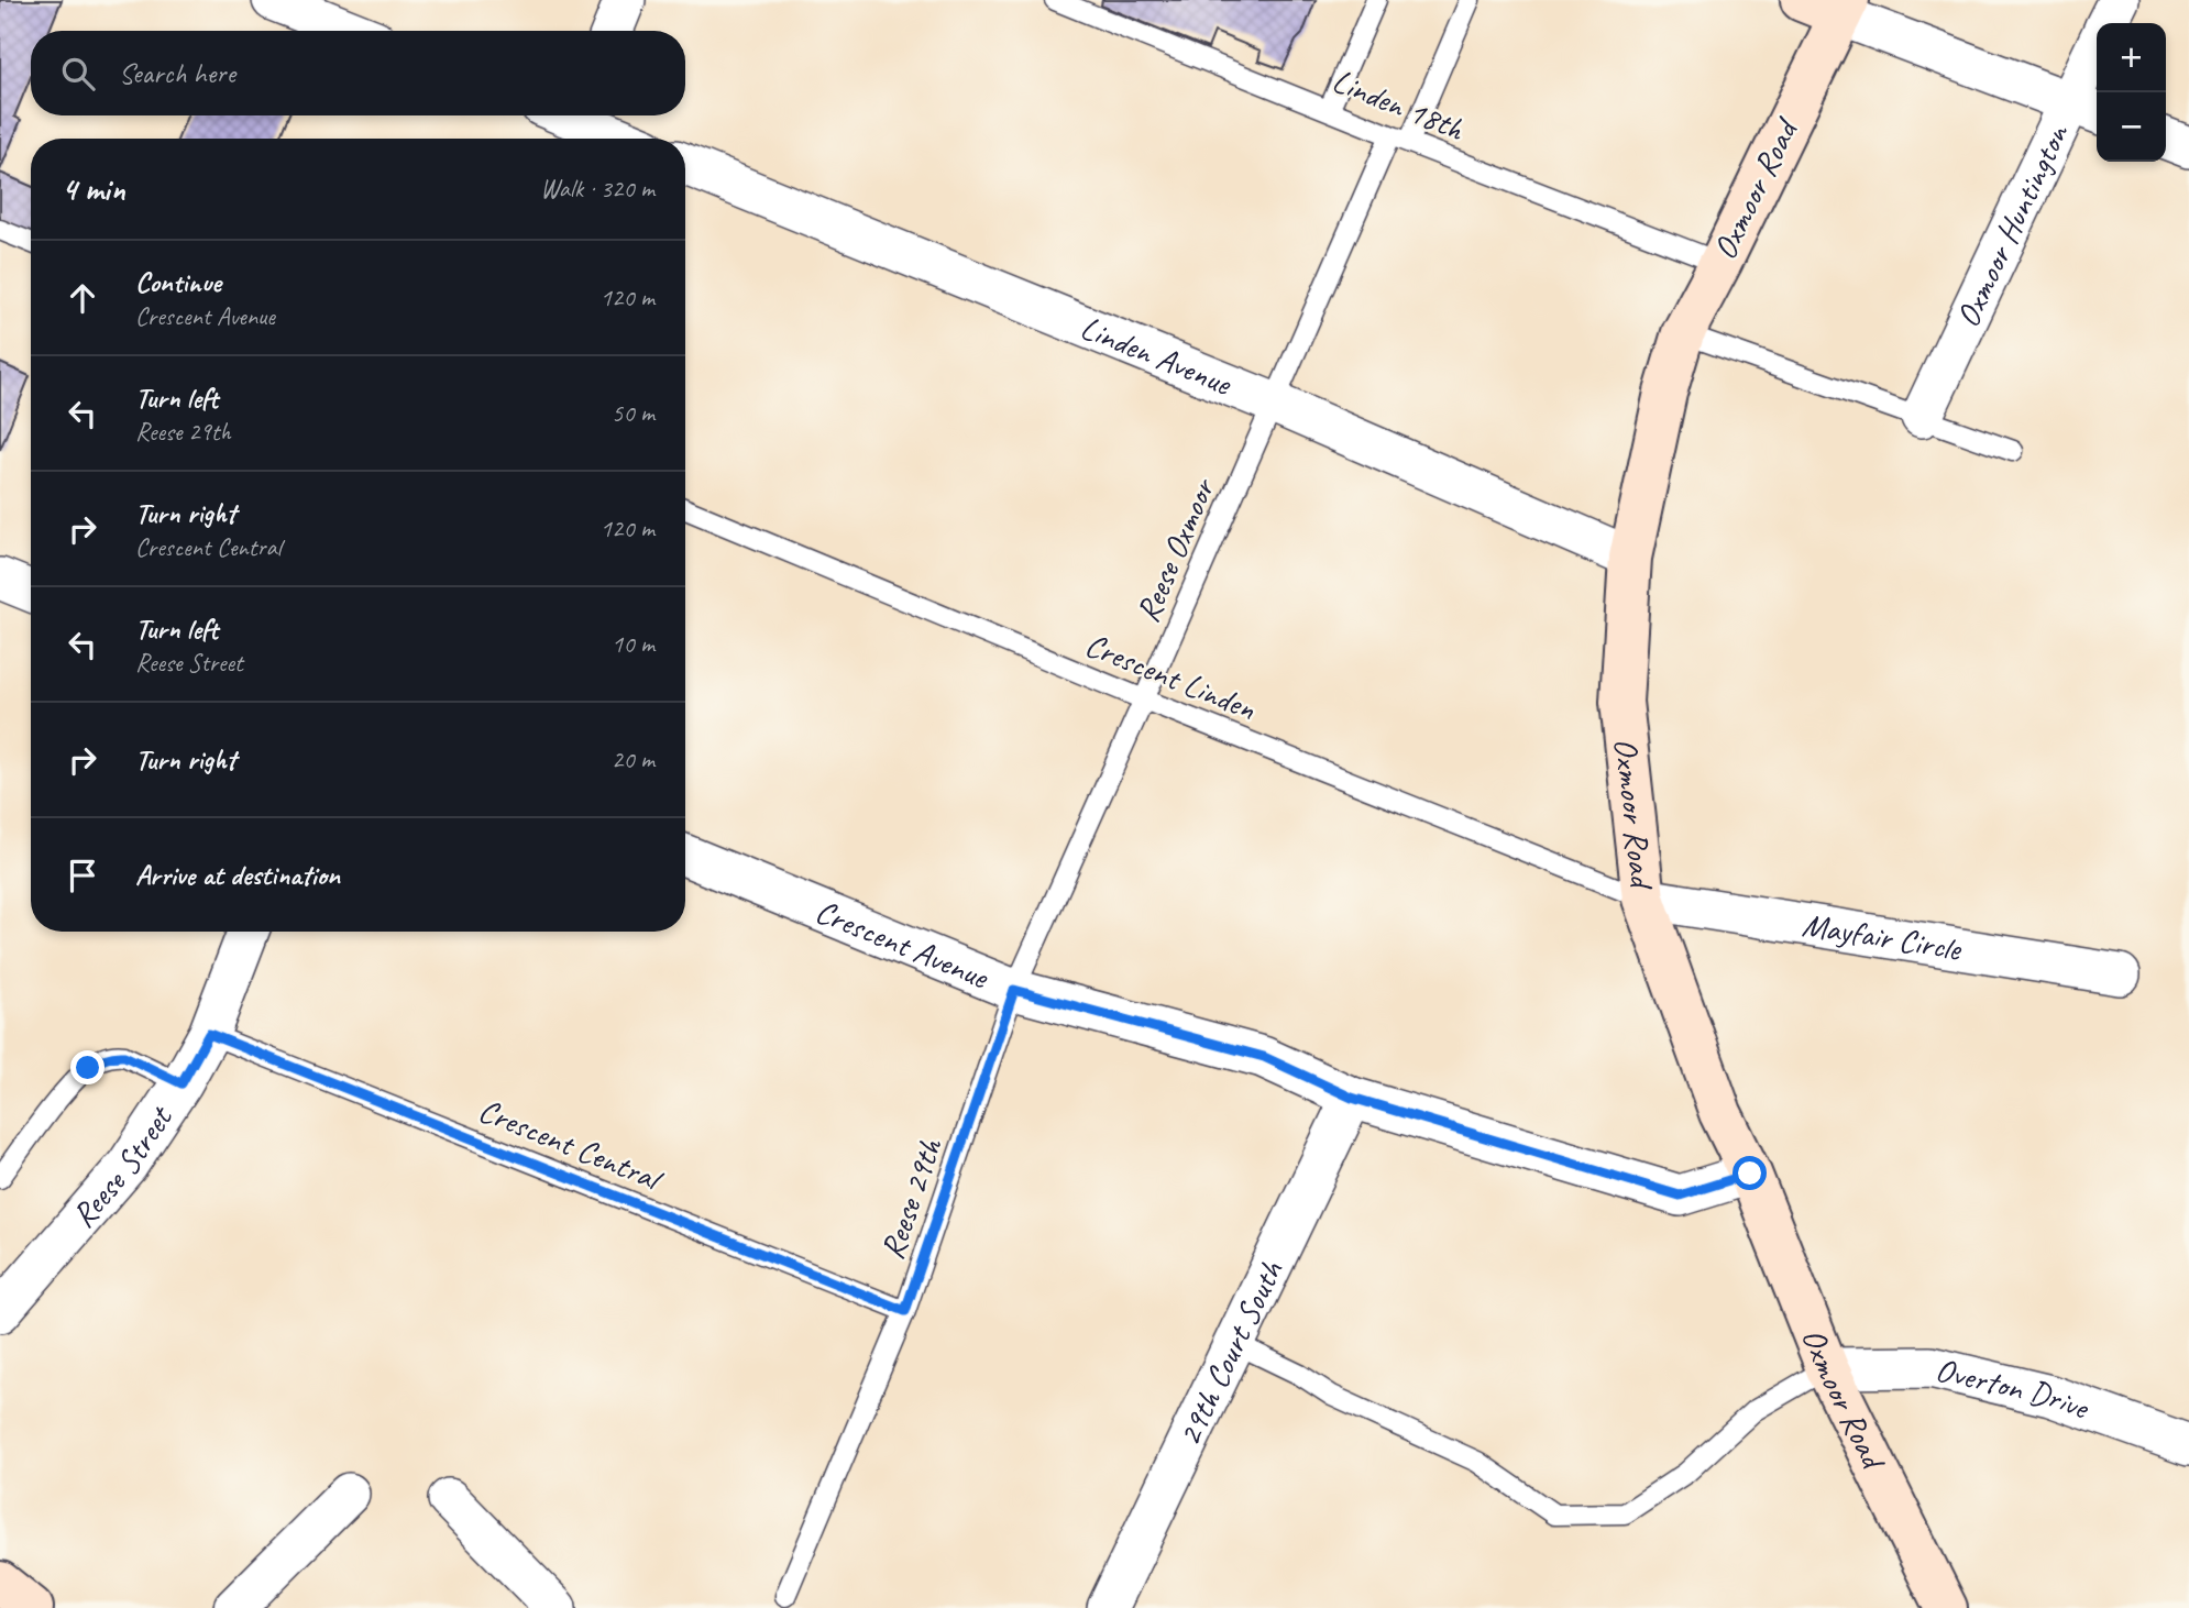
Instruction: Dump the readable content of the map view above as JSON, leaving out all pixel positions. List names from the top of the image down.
{
  "streets": {
    "main road": ["Oxmoor Road"],
    "street": [
      "Oxmoor Huntington",
      "Linden Avenue",
      "Mayfair Circle",
      "Crescent Avenue",
      "Reese Street",
      "29th Court South",
      "Overton Drive"
    ],
    "lane": [
      "Linden 18th",
      "Reese Oxmoor",
      "Crescent Linden",
      "Crescent Central",
      "Reese 29th"
    ]
  },
  "crossings": [
    ["Linden 18th", "Oxmoor Road"],
    ["Linden 18th", "Reese Oxmoor"],
    ["Oxmoor Road", "Linden Avenue"],
    ["Oxmoor Road", "Crescent Linden"],
    ["Oxmoor Road", "Mayfair Circle"],
    ["Oxmoor Road", "Crescent Avenue"],
    ["Oxmoor Road", "Overton Drive"],
    ["Linden Avenue", "Reese Oxmoor"],
    ["Reese Oxmoor", "Crescent Linden"],
    ["Reese Oxmoor", "Crescent Avenue"],
    ["Reese Oxmoor", "Reese 29th"],
    ["Crescent Linden", "Mayfair Circle"],
    ["Crescent Avenue", "Reese 29th"],
    ["Crescent Avenue", "29th Court South"],
    ["Crescent Central", "Reese Street"],
    ["Crescent Central", "Reese 29th"]
  ],
  "page": {
    "map_buttons": ["+", "−"],
    "search": "Search here",
    "heading": ["4 min", "Walk · 320 m"],
    "list": [
      ["Continue", "Crescent Avenue", "120 m"],
      ["Turn left", "Reese 29th", "50 m"],
      ["Turn right", "Crescent Central", "120 m"],
      ["Turn left", "Reese Street", "10 m"],
      ["Turn right", "20 m"],
      "Arrive at destination"
    ]
  }
}
